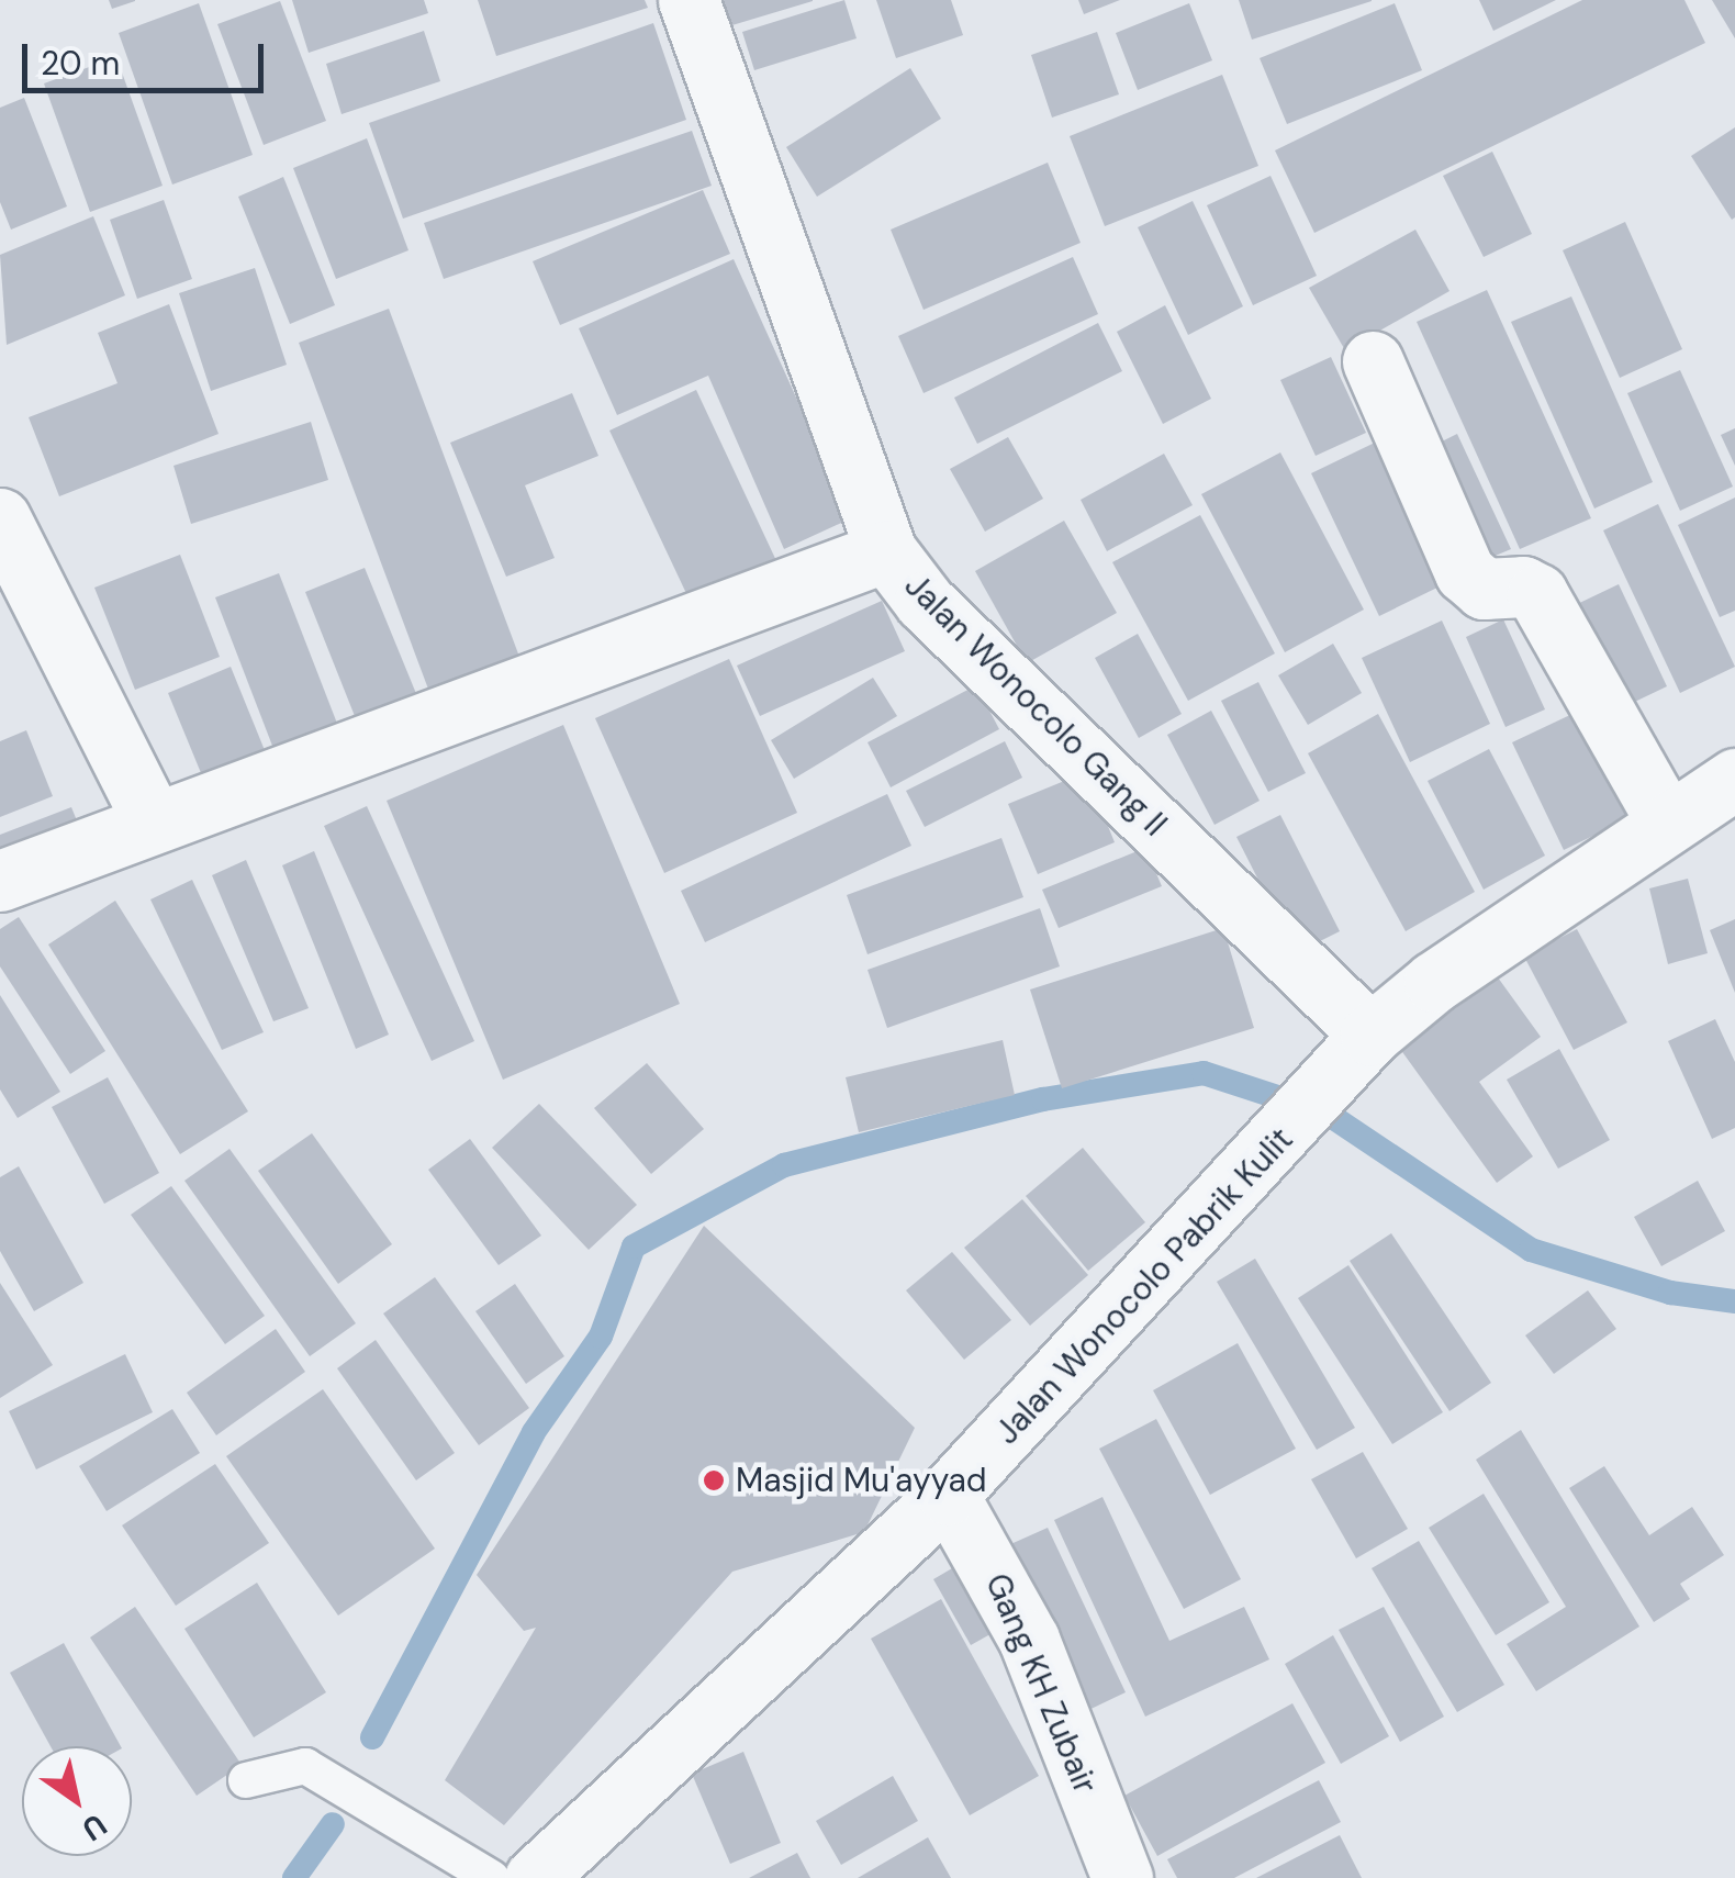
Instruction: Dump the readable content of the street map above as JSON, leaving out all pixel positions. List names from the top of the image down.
{
  "streets": {
    "street": ["Jalan Wonocolo Gang II", "Jalan Wonocolo Pabrik Kulit", "Gang KH Zubair"]
  },
  "crossings": [
    ["Jalan Wonocolo Gang II", "Jalan Wonocolo Pabrik Kulit"],
    ["Jalan Wonocolo Pabrik Kulit", "Gang KH Zubair"]
  ],
  "places": ["Masjid Mu'ayyad"],
  "scale_bar": "20 m",
  "north": "bottom right"
}
